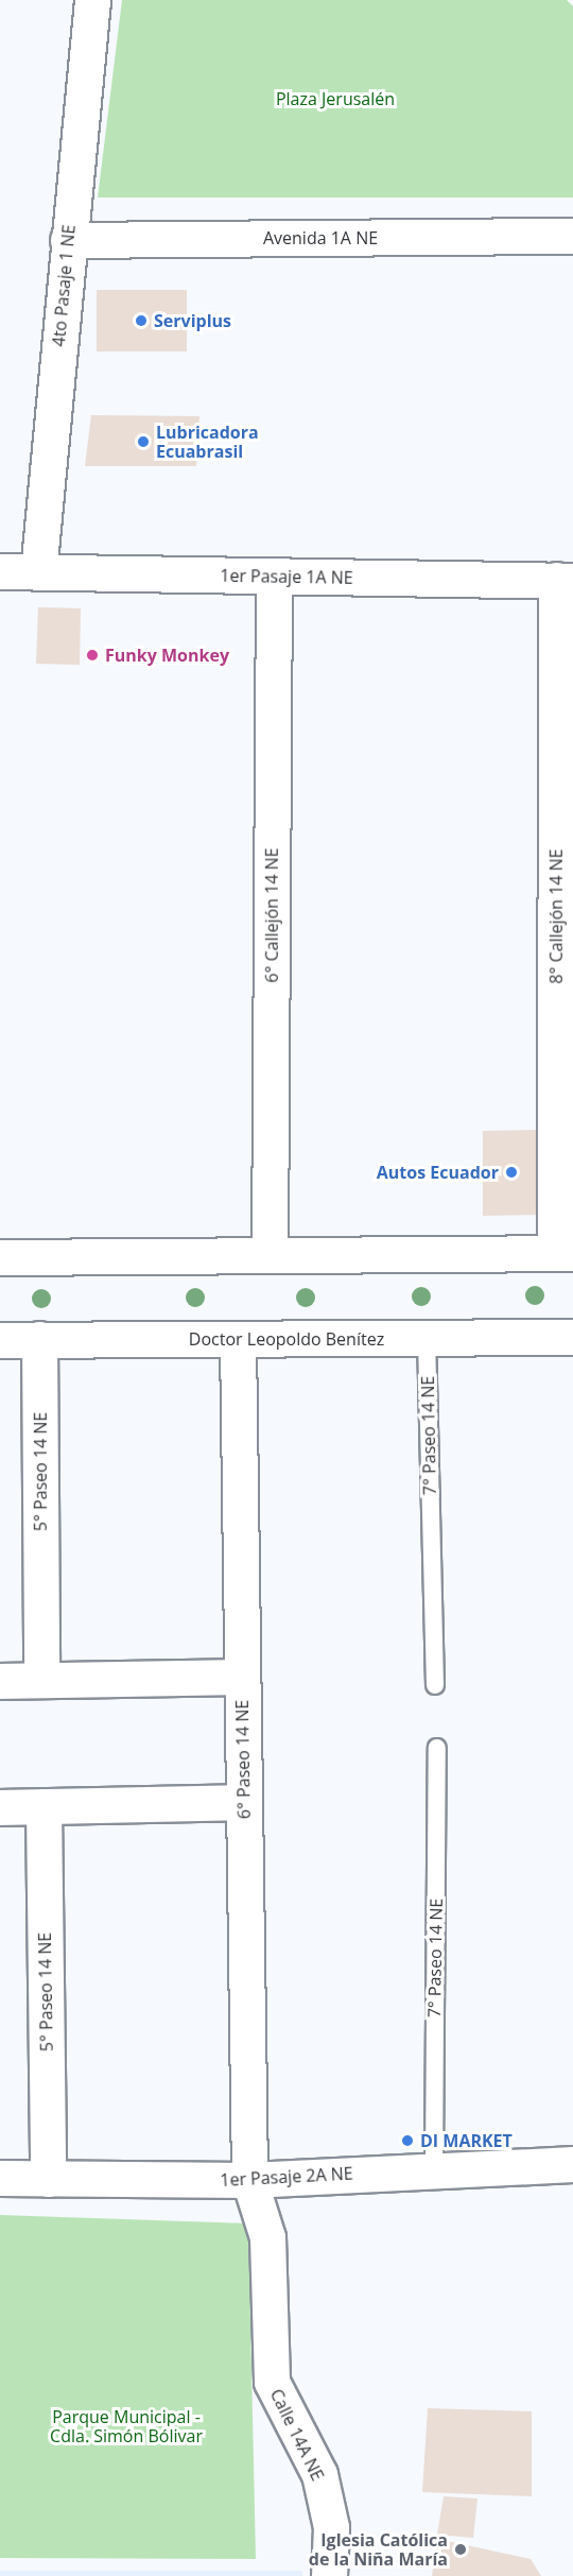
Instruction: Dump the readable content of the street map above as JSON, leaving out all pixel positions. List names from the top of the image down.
{
  "streets": {
    "street": [
      "Avenida 1A NE",
      "4to Pasaje 1 NE",
      "1er Pasaje 1A NE",
      "6° Callejón 14 NE",
      "8° Callejón 14 NE",
      "Doctor Leopoldo Benítez",
      "5° Paseo 14 NE",
      "6° Paseo 14 NE",
      "1er Pasaje 2A NE",
      "Calle 14A NE"
    ],
    "lane": ["7° Paseo 14 NE"]
  },
  "crossings": [
    ["Avenida 1A NE", "4to Pasaje 1 NE"],
    ["4to Pasaje 1 NE", "1er Pasaje 1A NE"],
    ["1er Pasaje 1A NE", "6° Callejón 14 NE"],
    ["1er Pasaje 1A NE", "8° Callejón 14 NE"],
    ["Doctor Leopoldo Benítez", "7° Paseo 14 NE"],
    ["Doctor Leopoldo Benítez", "5° Paseo 14 NE"],
    ["Doctor Leopoldo Benítez", "6° Paseo 14 NE"],
    ["7° Paseo 14 NE", "1er Pasaje 2A NE"],
    ["5° Paseo 14 NE", "1er Pasaje 2A NE"],
    ["6° Paseo 14 NE", "1er Pasaje 2A NE"],
    ["6° Paseo 14 NE", "Calle 14A NE"],
    ["1er Pasaje 2A NE", "Calle 14A NE"]
  ],
  "parks": ["Plaza Jerusalén", "Parque Municipal - Cdla. Simón Bólivar"],
  "places": [
    "Serviplus",
    "Lubricadora Ecuabrasil",
    "Funky Monkey",
    "Autos Ecuador",
    "DI MARKET",
    "Iglesia Católica de la Niña María"
  ]
}
